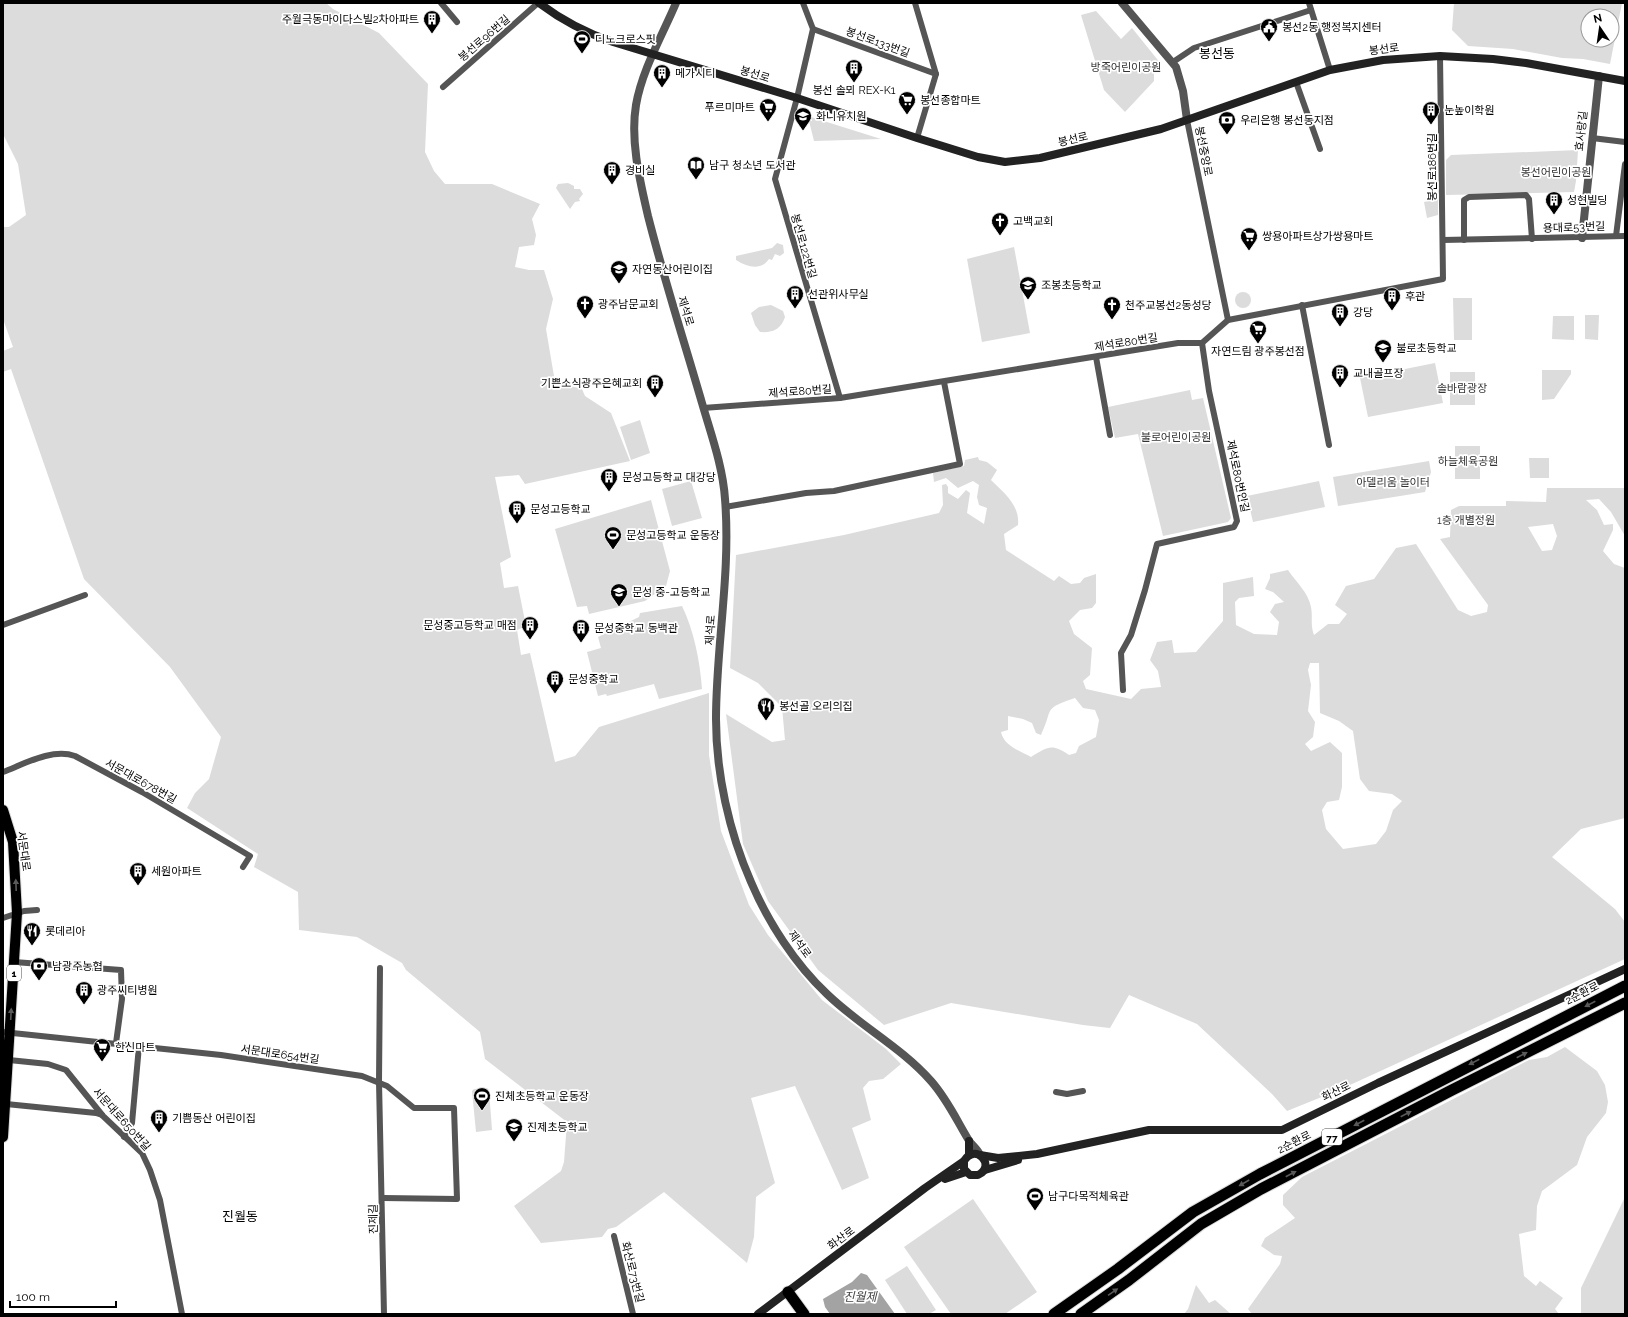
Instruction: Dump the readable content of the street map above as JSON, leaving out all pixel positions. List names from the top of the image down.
{
  "streets": {
    "highway": ["2순환로", "77"],
    "main road": [
      "봉선로",
      "서문대로",
      "1",
      "화산로"
    ],
    "street": [
      "봉선로96번길",
      "봉선로133번길",
      "효사랑길",
      "봉선중앙로",
      "봉선로186번길",
      "용대로53번길",
      "봉선로122번길",
      "제석로",
      "제석로80번길",
      "제석로80번안길",
      "서문대로678번길",
      "서문대로654번길",
      "서문대로650번길",
      "진제길",
      "화산로73번길"
    ]
  },
  "crossings": [
    ["봉선로96번길", "봉선로"],
    ["봉선로133번길", "봉선로122번길"],
    ["봉선로", "효사랑길"],
    ["봉선로", "봉선중앙로"],
    ["봉선로", "봉선로186번길"],
    ["봉선로", "봉선로122번길"],
    ["봉선로", "제석로"],
    ["효사랑길", "용대로53번길"],
    ["봉선로186번길", "용대로53번길"],
    ["봉선로122번길", "제석로80번길"],
    ["제석로", "제석로80번길"],
    ["제석로80번길", "제석로80번안길"],
    ["서문대로", "서문대로654번길"],
    ["서문대로", "서문대로650번길"],
    ["서문대로654번길", "진제길"]
  ],
  "one_way": ["서문대로"],
  "districts": ["봉선동", "진월동"],
  "water": ["진월제"],
  "parks": [
    "방죽어린이공원",
    "봉선어린이공원",
    "솔바람광장",
    "불로어린이공원",
    "하늘체육공원",
    "아델리움 놀이터",
    "1층 개별정원"
  ],
  "places": {
    "building": [
      "주월극동마이다스빌2차아파트",
      "봉선 솔뫼 REX-K1",
      "메가시티",
      "눈높이학원",
      "경비실",
      "성현빌딩",
      "선관위사무실",
      "후관",
      "강당",
      "교내골프장",
      "기쁜소식광주은혜교회",
      "문성고등학교 대강당",
      "문성고등학교",
      "문성중고등학교 매점",
      "문성중학교 동백관",
      "문성중학교",
      "세원아파트",
      "광주씨티병원",
      "기쁨동산 어린이집"
    ],
    "public building": ["봉선2동 행정복지센터"],
    "sports": [
      "디노크로스핏",
      "문성고등학교 운동장",
      "진체초등학교 운동장",
      "남구다목적체육관"
    ],
    "supermarket": [
      "봉선종합마트",
      "푸르미마트",
      "쌍용아파트상가쌍용마트",
      "자연드림 광주봉선점",
      "한신마트"
    ],
    "school or university": [
      "화니유치원",
      "자연동산어린이집",
      "조봉초등학교",
      "불로초등학교",
      "문성 중-고등학교",
      "진제초등학교"
    ],
    "bank": ["우리은행 봉선동지점", "남광주농협"],
    "library": ["남구 청소년 도서관"],
    "church": ["고백교회", "광주남문교회", "천주교봉선2동성당"],
    "restaurant": ["봉선골 오리의집", "롯데리아"]
  },
  "scale_bar": "100 m",
  "north": "top"
}
